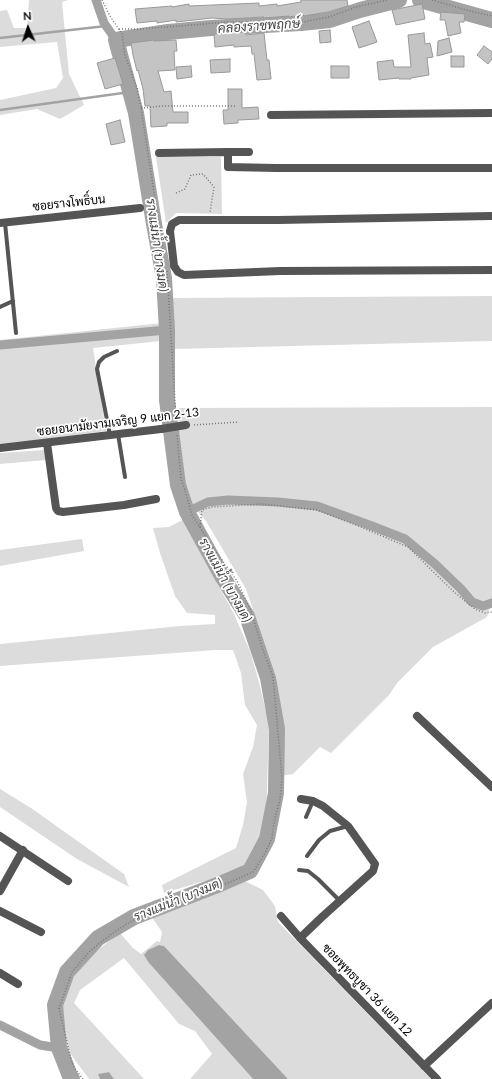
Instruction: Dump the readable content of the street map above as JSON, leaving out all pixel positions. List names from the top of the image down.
{
  "streets": {
    "street": ["ซอยรางโพธิ์บน", "ซอยอนามัยงามเจริญ 9 แยก 2-13", "ซอยพุทธบูชา 36 แยก 12"]
  },
  "water": ["คลองราชพฤกษ์", "รางแม่น้ำ (บางมด)"],
  "north": "top"
}
